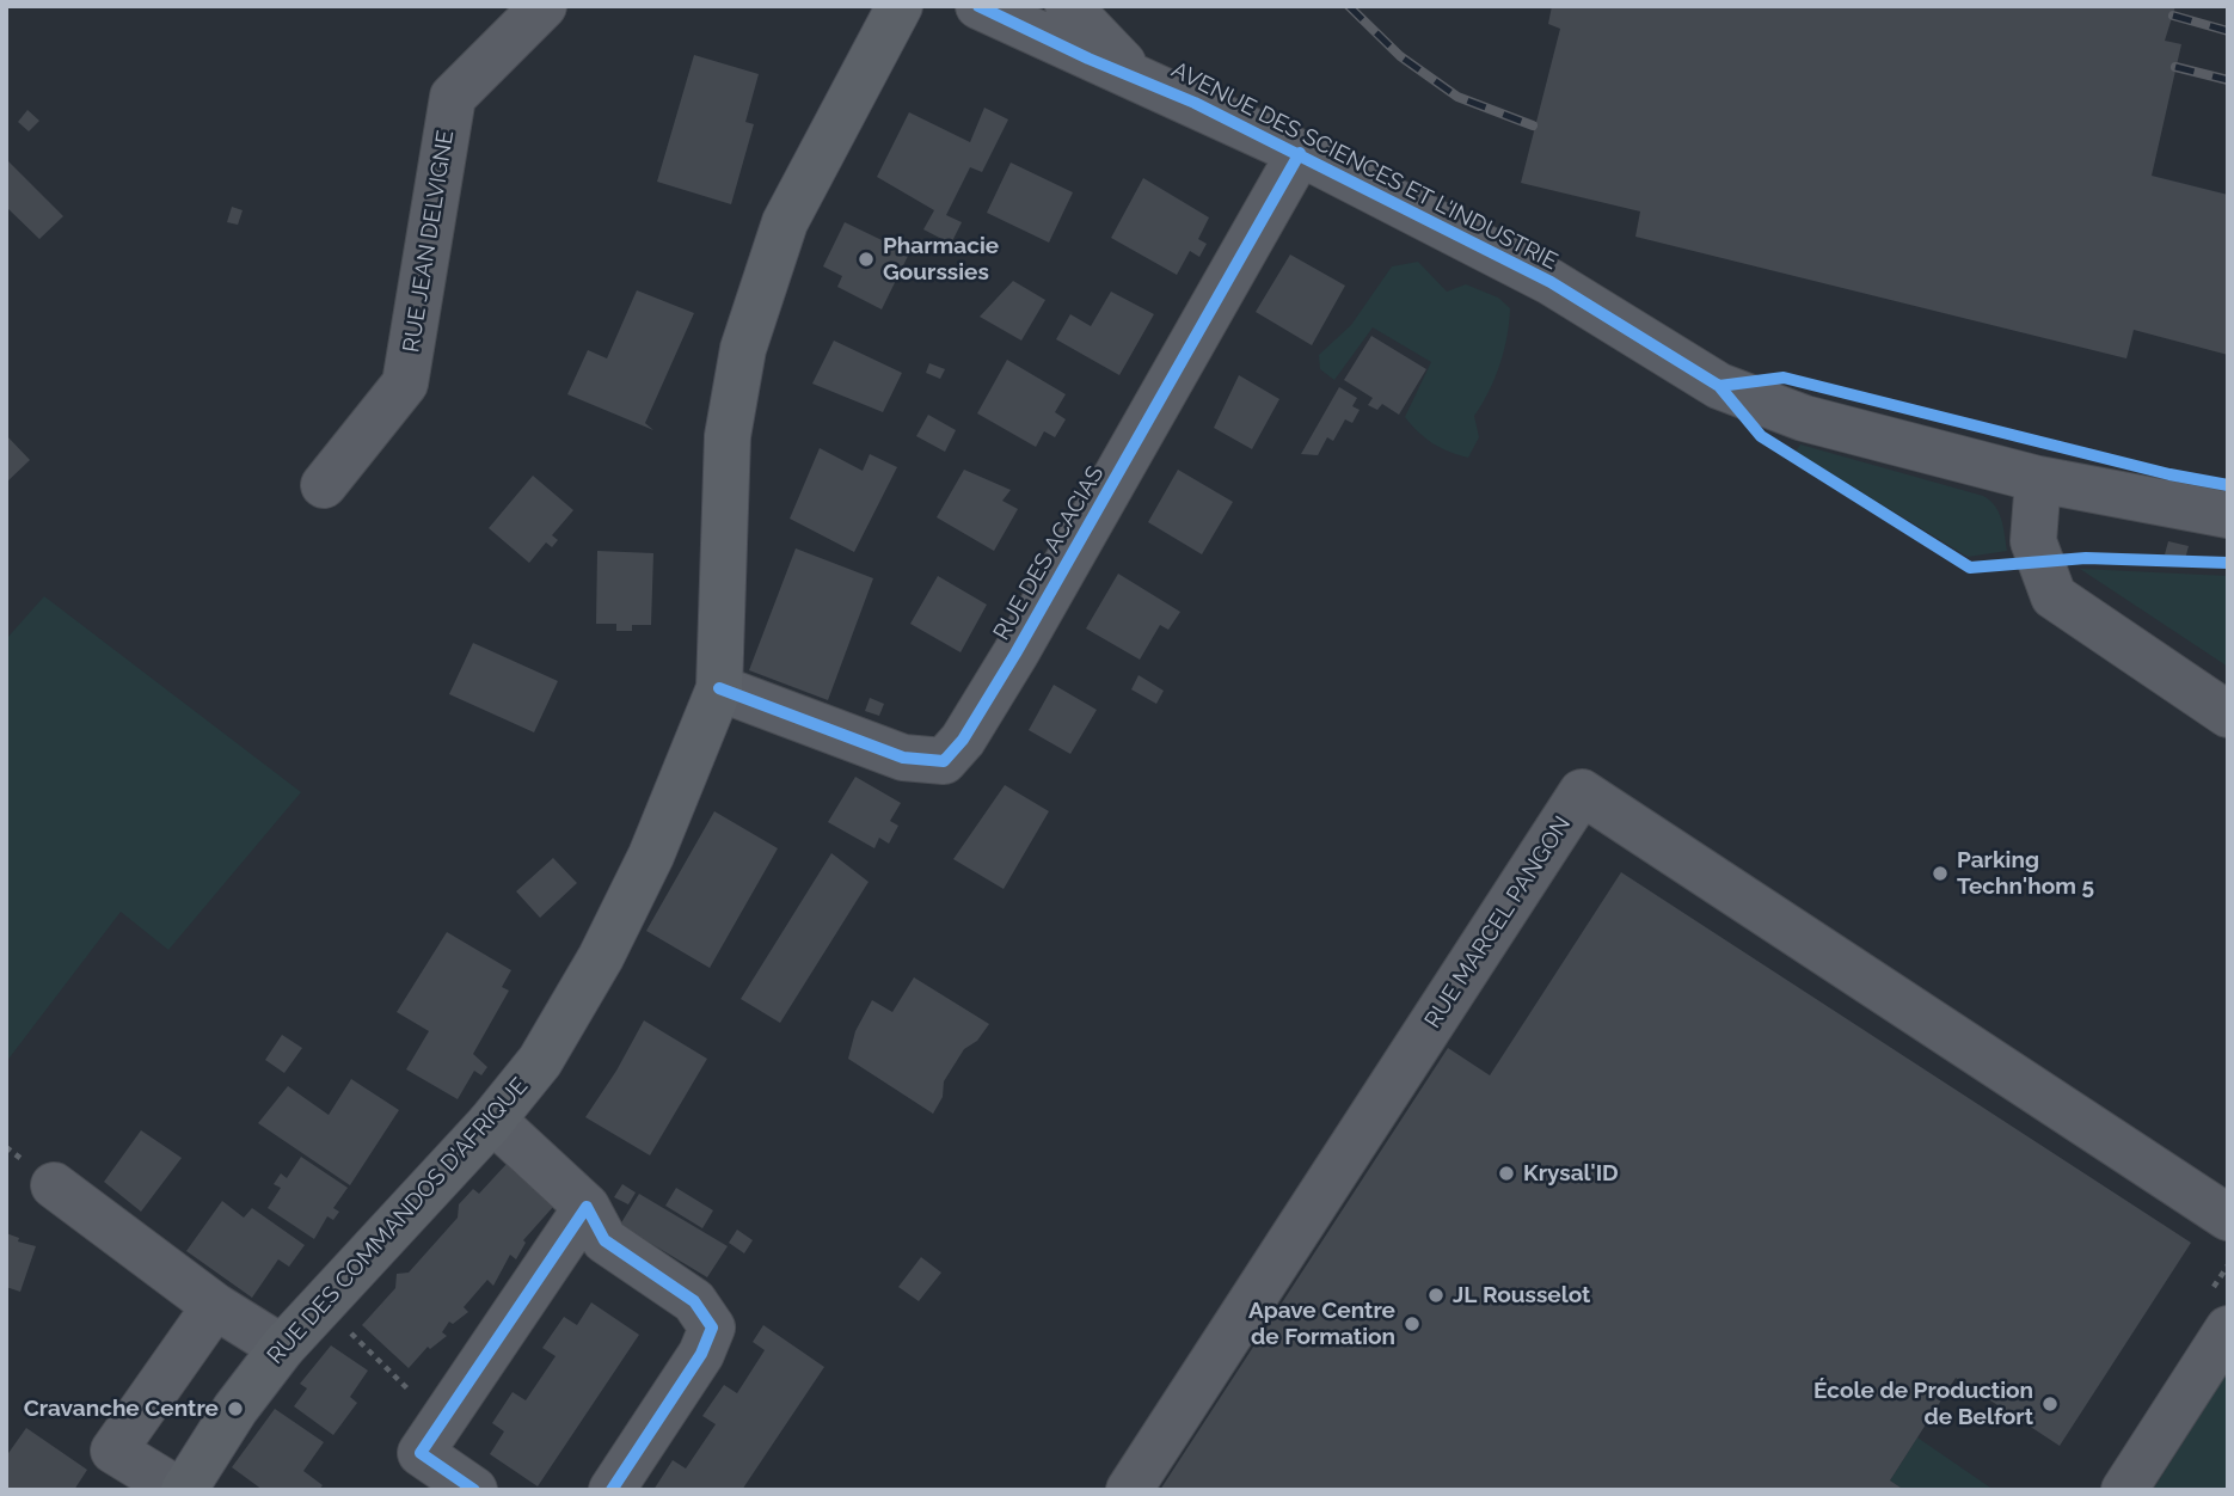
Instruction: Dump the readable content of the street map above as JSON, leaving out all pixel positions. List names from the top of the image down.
{
  "streets": {
    "main road": ["RUE DES COMMANDOS D'AFRIQUE"],
    "street": [
      "AVENUE DES SCIENCES ET L'INDUSTRIE",
      "RUE JEAN DELVIGNE",
      "RUE DES ACACIAS",
      "RUE MARCEL PANGON"
    ]
  },
  "crossings": [
    ["AVENUE DES SCIENCES ET L'INDUSTRIE", "RUE DES ACACIAS"],
    ["RUE DES ACACIAS", "RUE DES COMMANDOS D'AFRIQUE"]
  ],
  "places": [
    "Pharmacie Gourssies",
    "Parking Techn'hom 5",
    "Krysal'ID",
    "JL Rousselot",
    "Apave Centre de Formation",
    "École de Production de Belfort",
    "Cravanche Centre"
  ]
}
